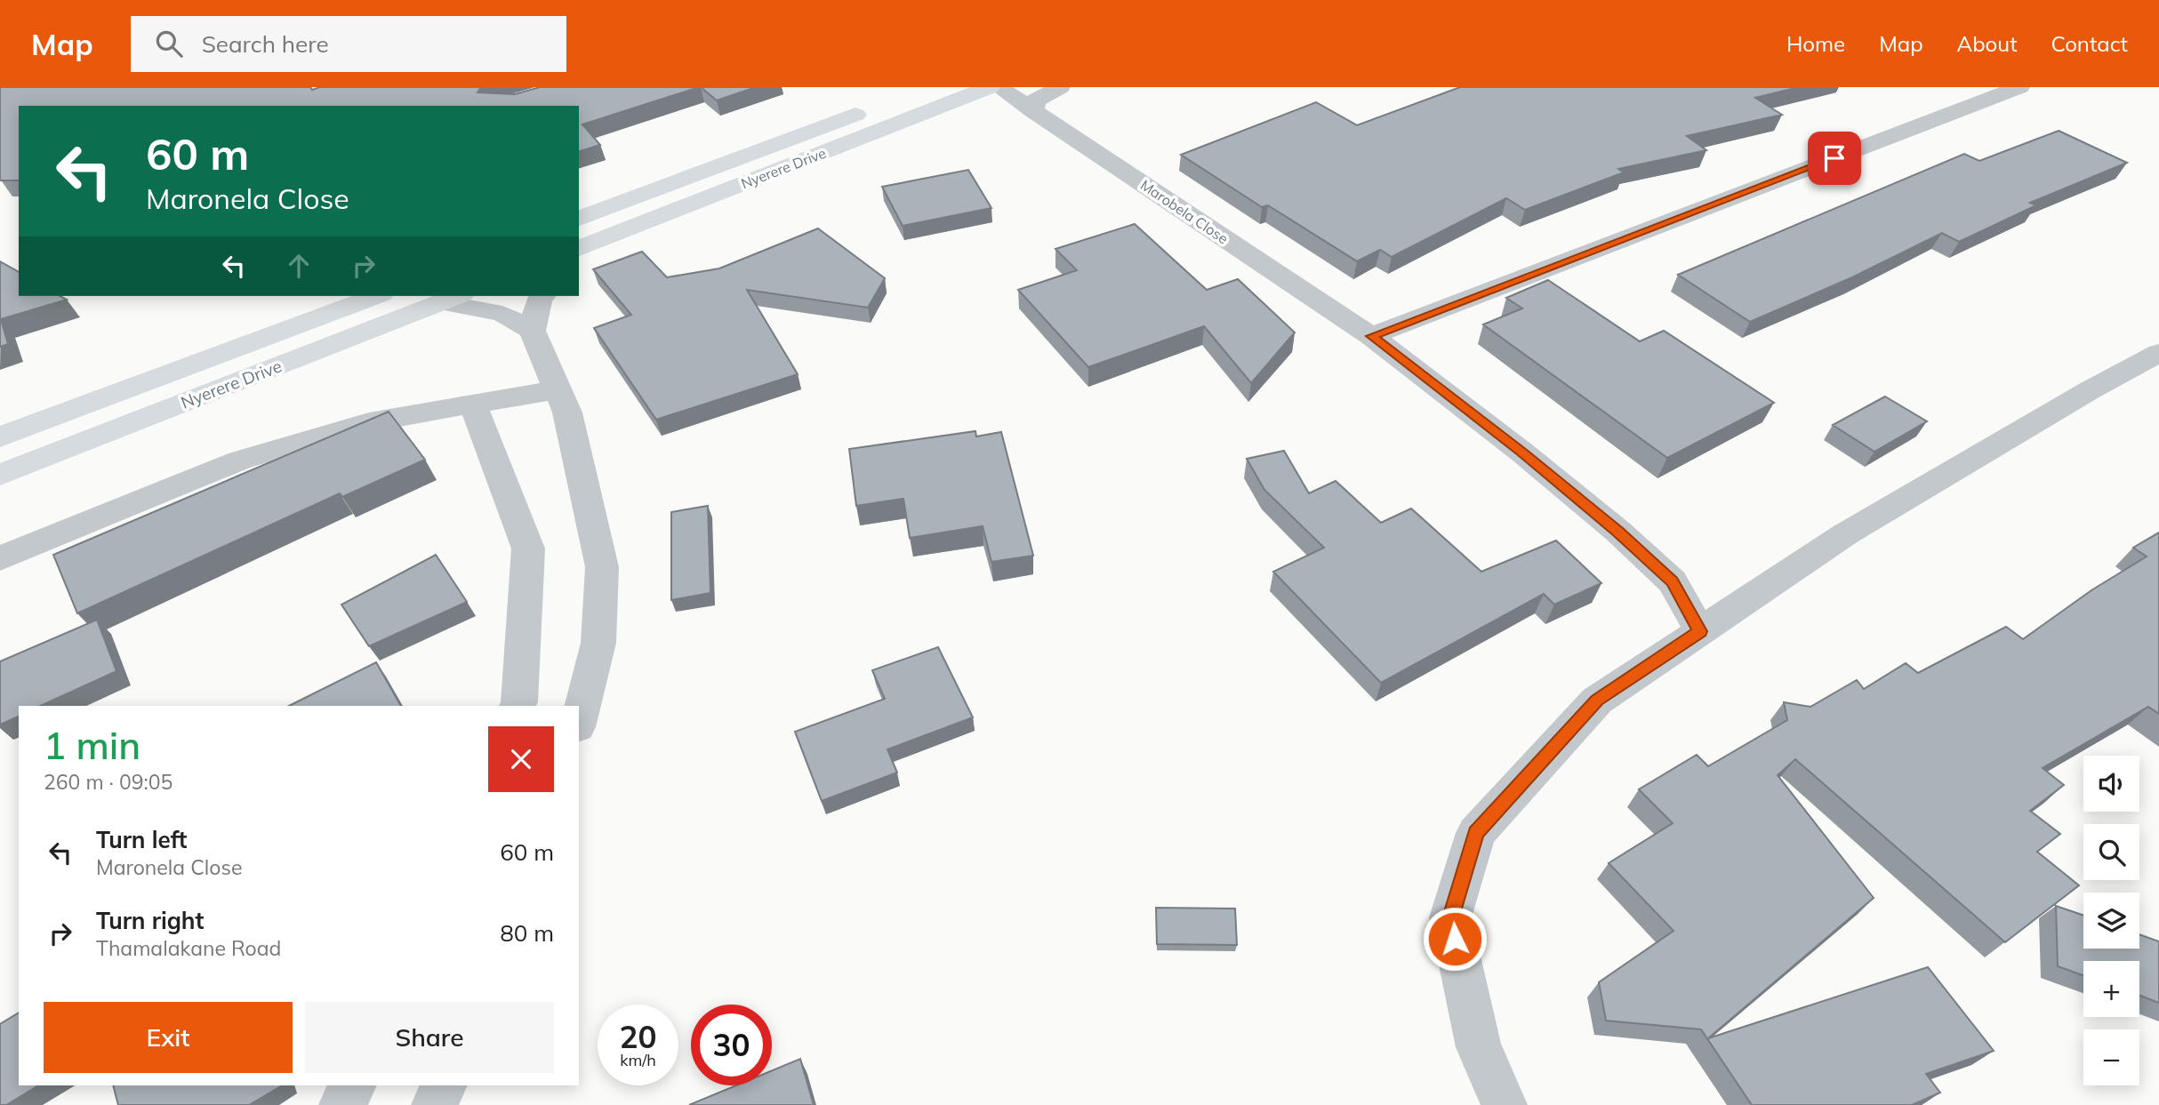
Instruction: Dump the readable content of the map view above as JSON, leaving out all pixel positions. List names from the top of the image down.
{
  "streets": {
    "main road": ["Nyerere Drive"],
    "street": ["Marobela Close"]
  },
  "page": {
    "header": "Map",
    "search": "Search here",
    "nav": [
      "Home",
      "Map",
      "About",
      "Contact"
    ],
    "turn": ["60 m", "Maronela Close"],
    "heading": ["1 min", "260 m · 09:05"],
    "map_buttons": ["+", "−"],
    "list": [
      {
        "name": "Turn left",
        "note": "Maronela Close",
        "value": "60 m"
      },
      {
        "name": "Turn right",
        "note": "Thamalakane Road",
        "value": "80 m"
      }
    ],
    "buttons": ["Exit", "Share"],
    "speed": "20 km/h",
    "limit": "30"
  }
}
